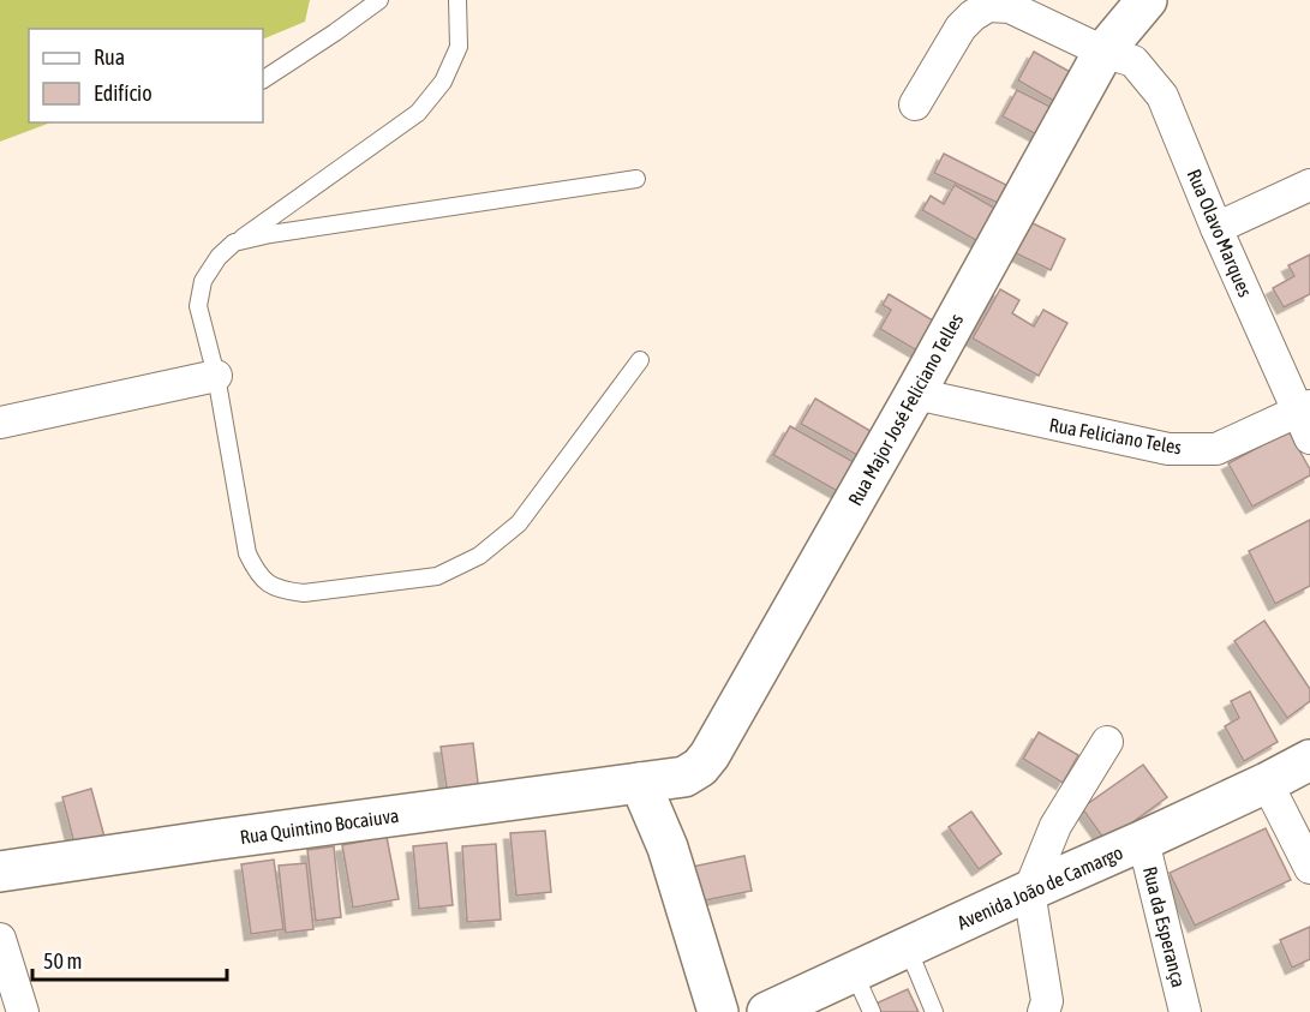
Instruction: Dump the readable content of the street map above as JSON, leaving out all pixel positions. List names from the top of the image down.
{
  "streets": {
    "main road": ["Rua Major José Feliciano Telles", "Rua Quintino Bocaiuva", "Avenida João de Camargo"],
    "street": ["Rua Olavo Marques", "Rua Feliciano Teles", "Rua da Esperança"]
  },
  "crossings": [
    ["Rua Olavo Marques", "Rua Major José Feliciano Telles"],
    ["Rua Olavo Marques", "Rua Feliciano Teles"],
    ["Rua Major José Feliciano Telles", "Rua Feliciano Teles"],
    ["Rua Major José Feliciano Telles", "Rua Quintino Bocaiuva"],
    ["Avenida João de Camargo", "Rua da Esperança"]
  ],
  "legend": ["Rua", "Edifício"],
  "scale_bar": "50 m"
}
